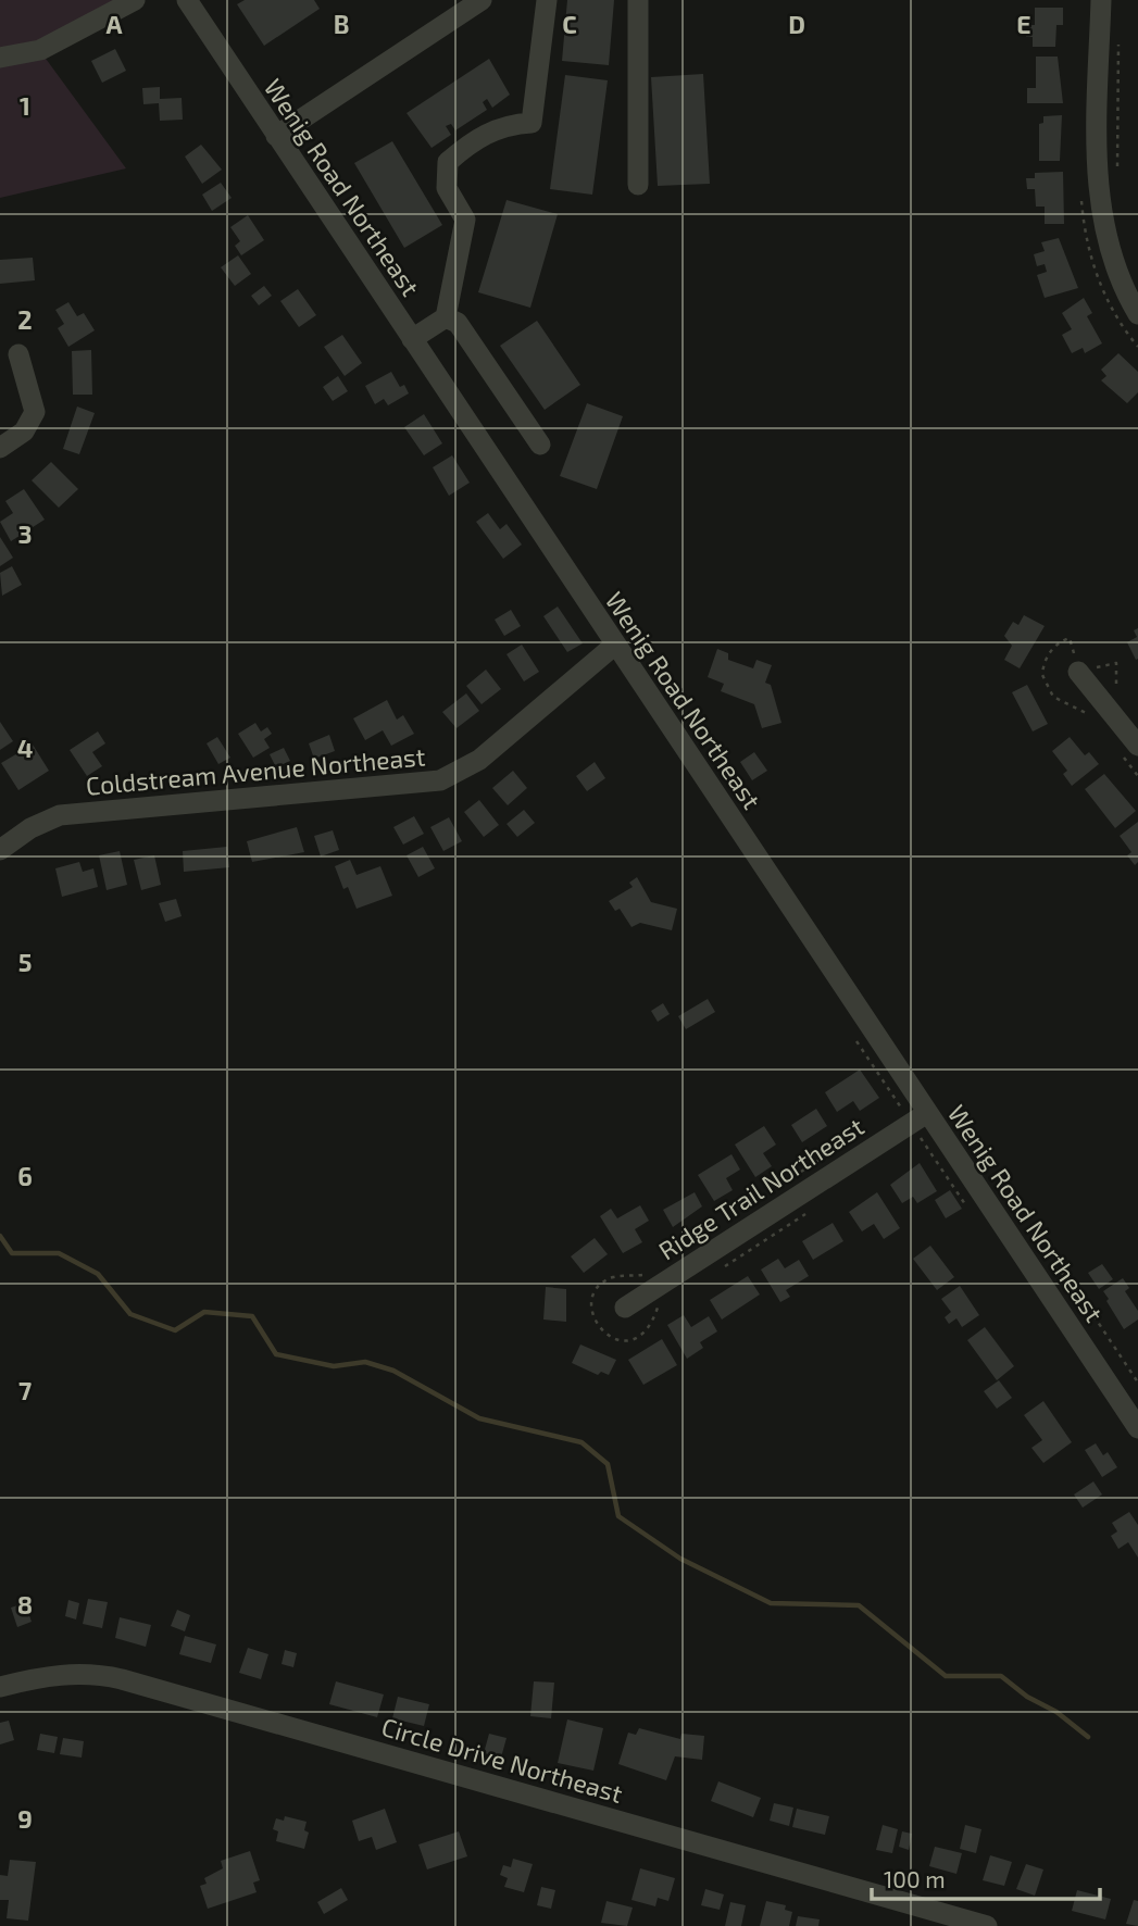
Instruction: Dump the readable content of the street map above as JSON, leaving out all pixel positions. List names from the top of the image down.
{
  "streets": {
    "street": [
      "Wenig Road Northeast",
      "Coldstream Avenue Northeast",
      "Ridge Trail Northeast",
      "Circle Drive Northeast"
    ]
  },
  "crossings": [
    ["Wenig Road Northeast", "Coldstream Avenue Northeast"],
    ["Wenig Road Northeast", "Ridge Trail Northeast"]
  ],
  "scale_bar": "100 m",
  "grid": {
    "columns": [
      "A",
      "B",
      "C",
      "D",
      "E"
    ],
    "rows": [
      "1",
      "2",
      "3",
      "4",
      "5",
      "6",
      "7",
      "8",
      "9"
    ]
  }
}
